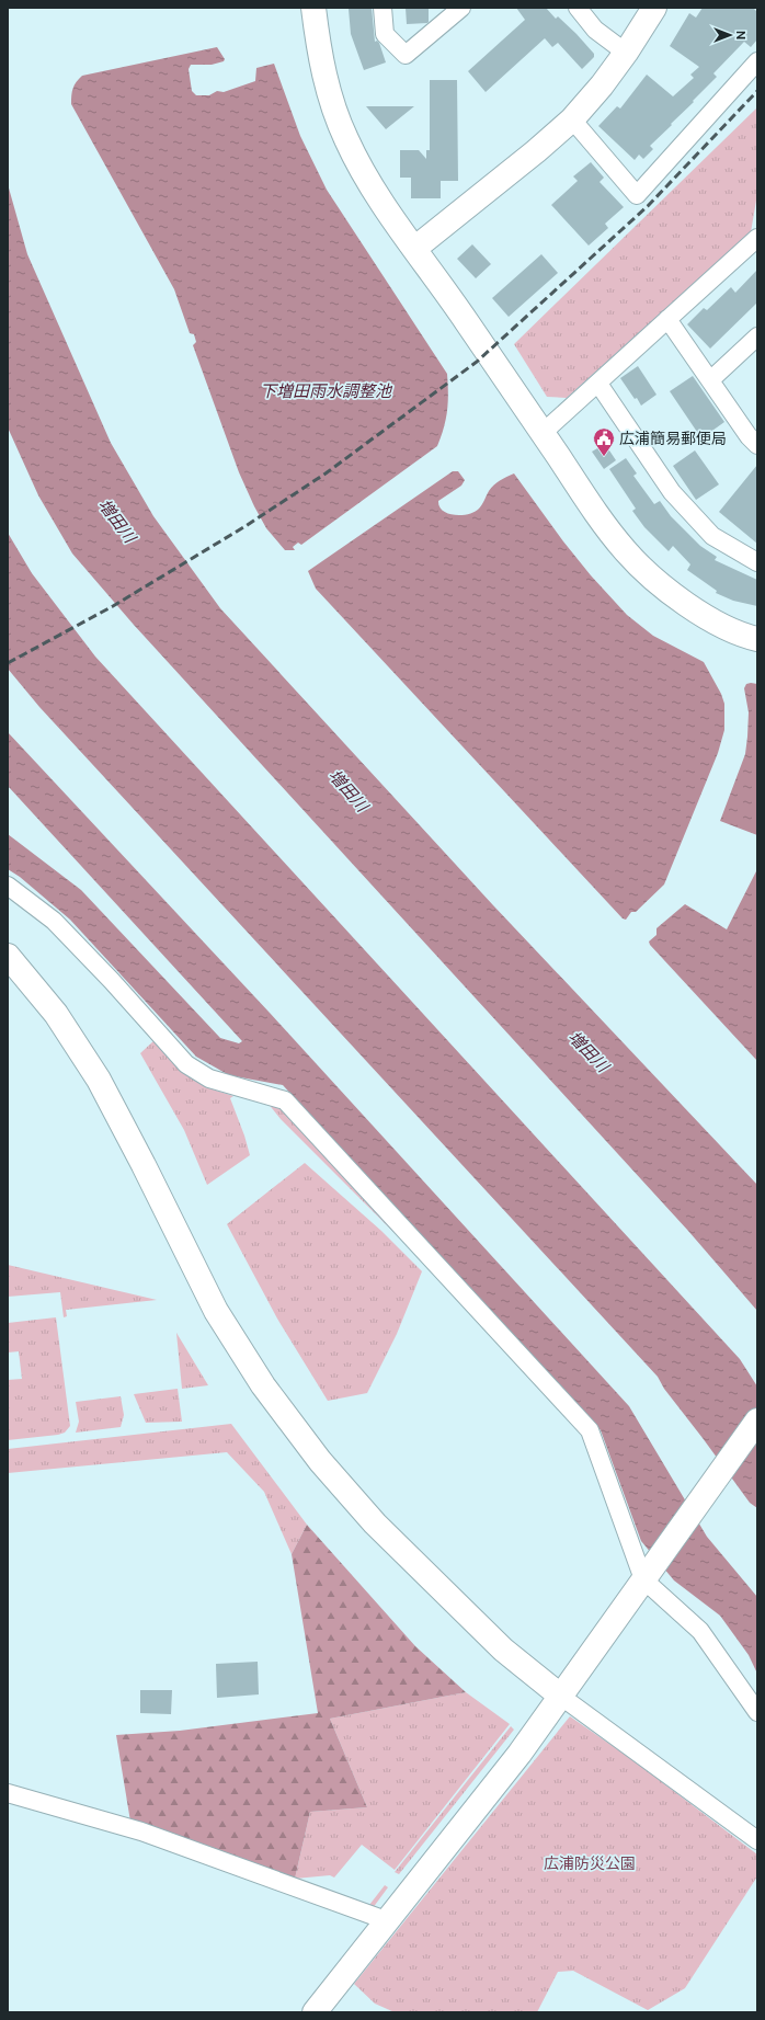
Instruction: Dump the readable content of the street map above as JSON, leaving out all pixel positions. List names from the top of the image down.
{
  "water": ["下増田雨水調整池", "増田川"],
  "parks": ["広浦防災公園"],
  "places": {
    "public building": ["広浦簡易郵便局"]
  },
  "north": "right"
}
